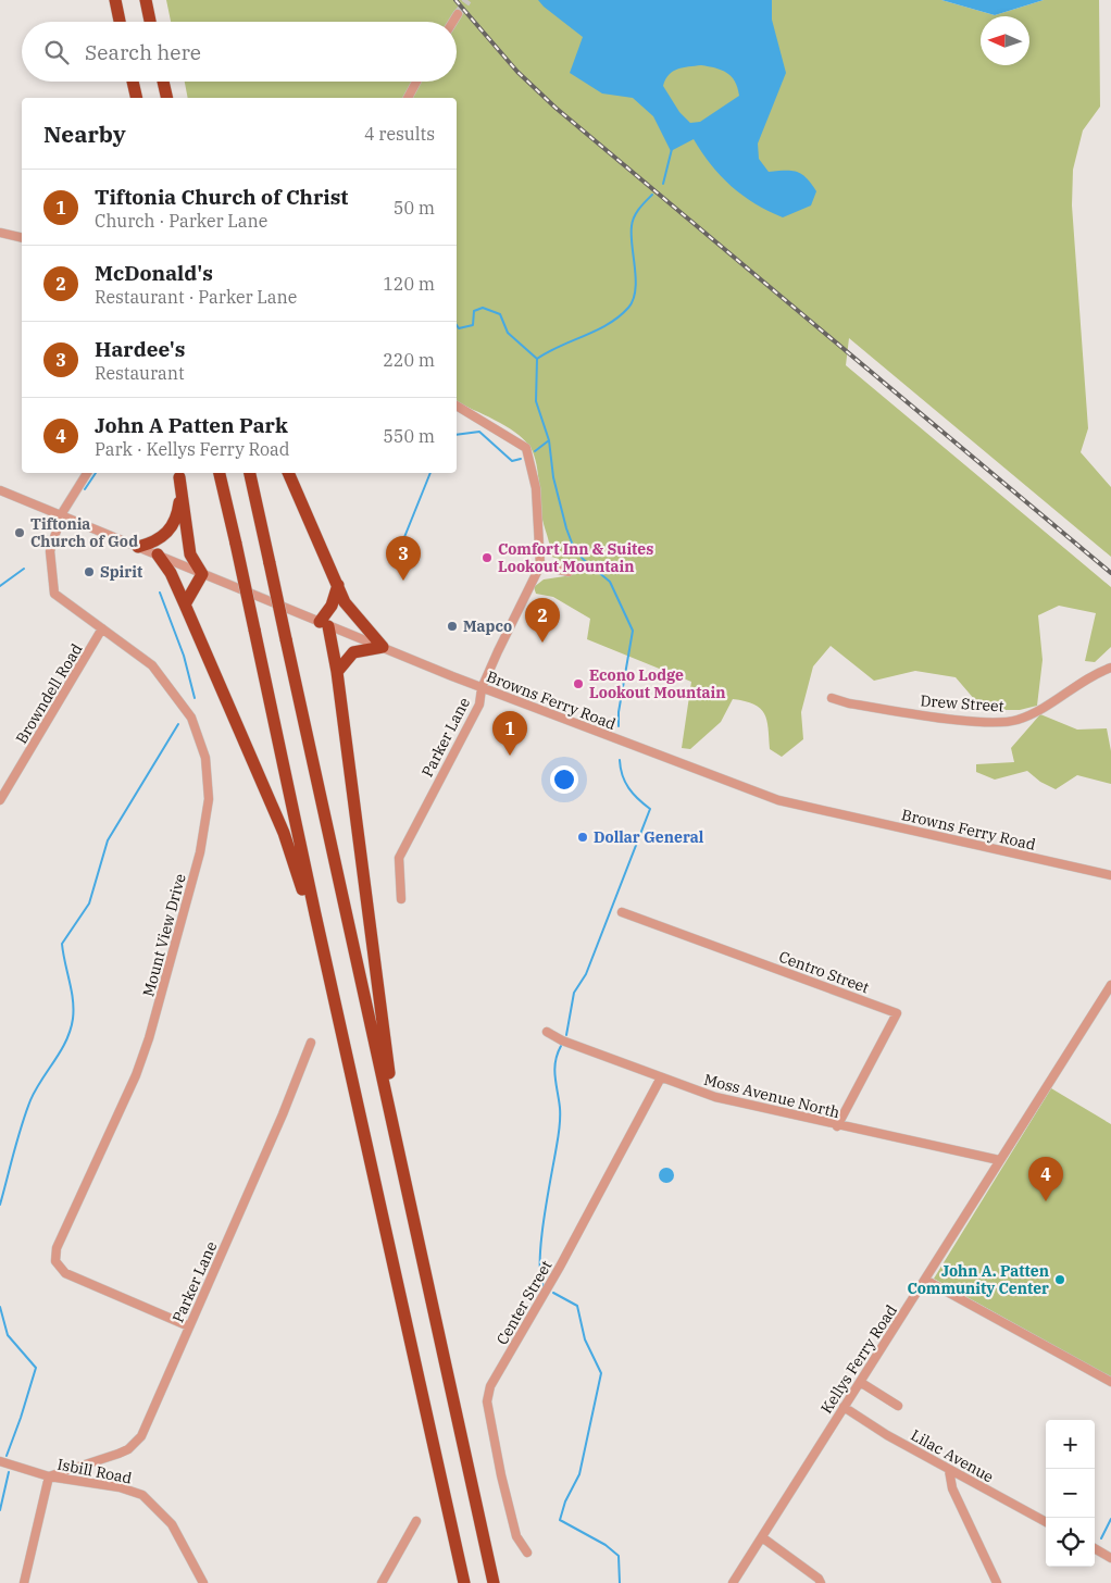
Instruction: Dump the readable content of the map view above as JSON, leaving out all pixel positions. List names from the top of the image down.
{
  "streets": {
    "street": [
      "Browndell Road",
      "Browns Ferry Road",
      "Drew Street",
      "Parker Lane",
      "Mount View Drive",
      "Centro Street",
      "Moss Avenue North",
      "Center Street",
      "Kellys Ferry Road",
      "Lilac Avenue",
      "Isbill Road"
    ]
  },
  "crossings": [
    ["Browndell Road", "Mount View Drive"],
    ["Browns Ferry Road", "Parker Lane"],
    ["Browns Ferry Road", "Mount View Drive"],
    ["Parker Lane", "Mount View Drive"],
    ["Parker Lane", "Isbill Road"],
    ["Centro Street", "Moss Avenue North"],
    ["Moss Avenue North", "Center Street"],
    ["Moss Avenue North", "Kellys Ferry Road"],
    ["Kellys Ferry Road", "Lilac Avenue"]
  ],
  "places": [
    "Tiftonia Church of God",
    "Comfort Inn & Suites Lookout Mountain",
    "Spirit",
    "Mapco",
    "Econo Lodge Lookout Mountain",
    "Dollar General",
    "John A. Patten Community Center"
  ],
  "north": "left",
  "page": {
    "search": "Search here",
    "heading": ["Nearby", "4 results"],
    "list": [
      {
        "mark": "1",
        "name": "Tiftonia Church of Christ",
        "note": "Church · Parker Lane",
        "value": "50 m"
      },
      {
        "mark": "2",
        "name": "McDonald's",
        "note": "Restaurant · Parker Lane",
        "value": "120 m"
      },
      {
        "mark": "3",
        "name": "Hardee's",
        "note": "Restaurant",
        "value": "220 m"
      },
      {
        "mark": "4",
        "name": "John A Patten Park",
        "note": "Park · Kellys Ferry Road",
        "value": "550 m"
      }
    ],
    "pins": [
      "3",
      "2",
      "1",
      "4"
    ],
    "map_buttons": ["+", "−"]
  }
}
